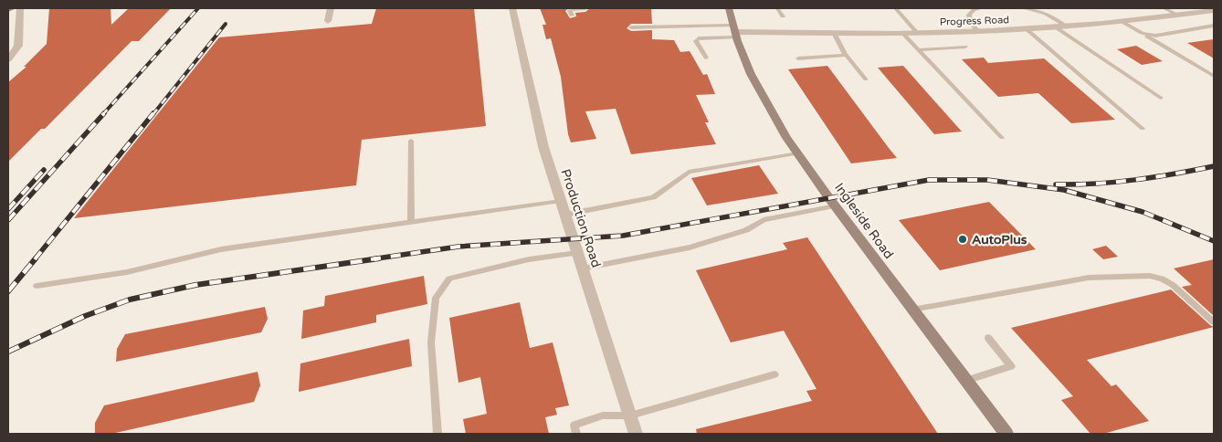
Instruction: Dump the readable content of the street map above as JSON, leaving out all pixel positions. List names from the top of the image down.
{
  "streets": {
    "street": ["Progress Road", "Production Road", "Ingleside Road"]
  },
  "crossings": [
    ["Progress Road", "Ingleside Road"]
  ],
  "places": ["AutoPlus"]
}
